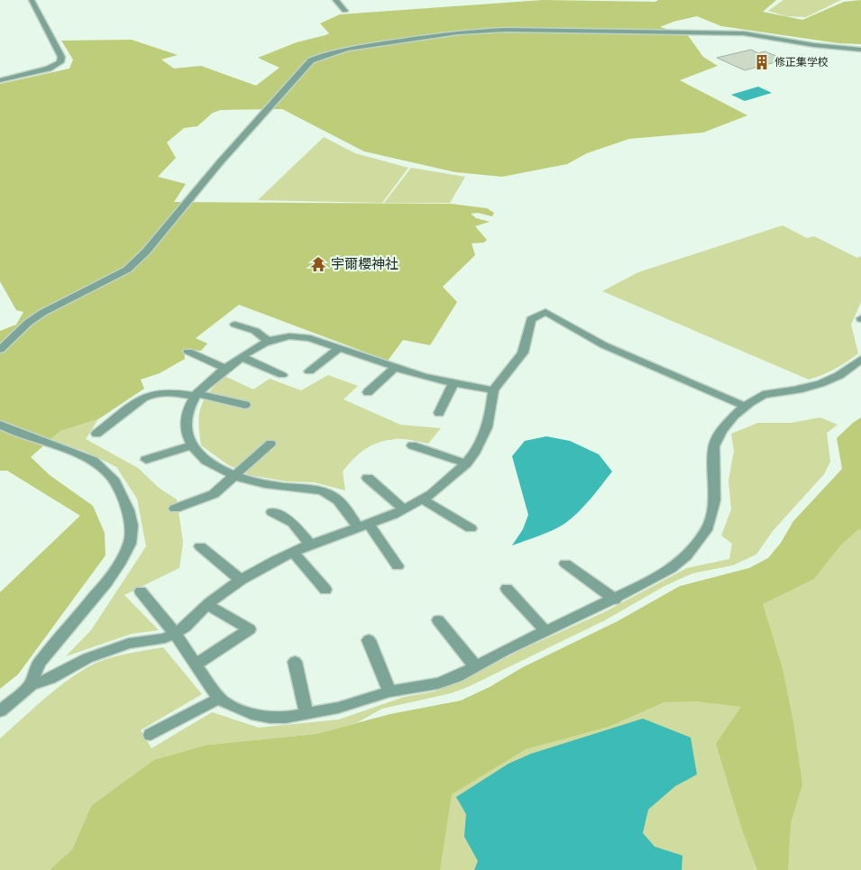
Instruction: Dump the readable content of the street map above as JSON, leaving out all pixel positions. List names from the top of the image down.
{
  "places": {
    "building": ["修正集学校"],
    "temple": ["宇爾櫻神社"]
  }
}
